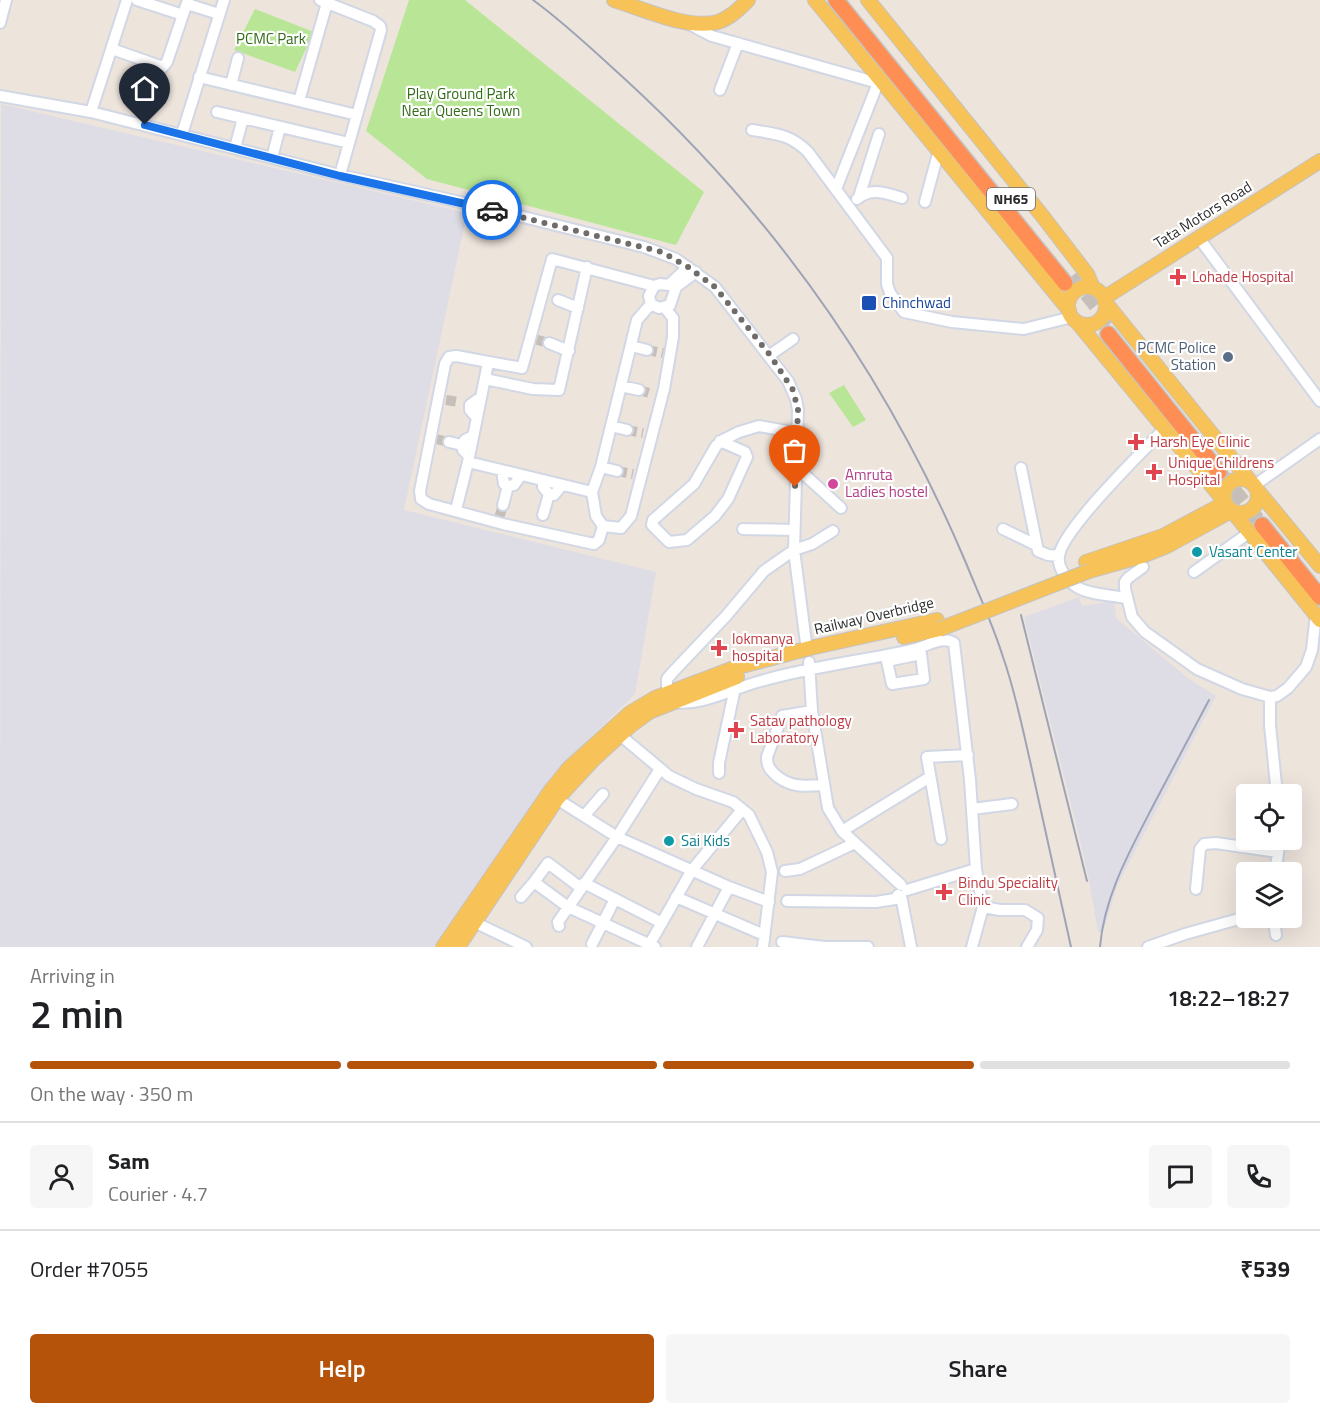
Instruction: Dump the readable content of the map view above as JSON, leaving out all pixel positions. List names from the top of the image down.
{
  "streets": {
    "highway": ["NH65"],
    "main road": ["Tata Motors Road", "Railway Overbridge"]
  },
  "parks": ["PCMC Park", "Play Ground Park Near Queens Town"],
  "places": {
    "health": [
      "Lohade Hospital",
      "Harsh Eye Clinic",
      "Unique Childrens Hospital",
      "lokmanya hospital",
      "Satav pathology Laboratory",
      "Bindu Speciality Clinic"
    ],
    "transit": ["Chinchwad"],
    "other": [
      "PCMC Police Station",
      "Amruta Ladies hostel",
      "Vasant Center",
      "Sai Kids"
    ]
  },
  "page": {
    "heading": ["2 min", "Arriving in", "18:22–18:27"],
    "panel": [
      "Sam",
      "Courier · 4.7",
      "Order #7055",
      "₹539"
    ],
    "bar": "On the way · 350 m",
    "buttons": ["Help", "Share"]
  }
}
